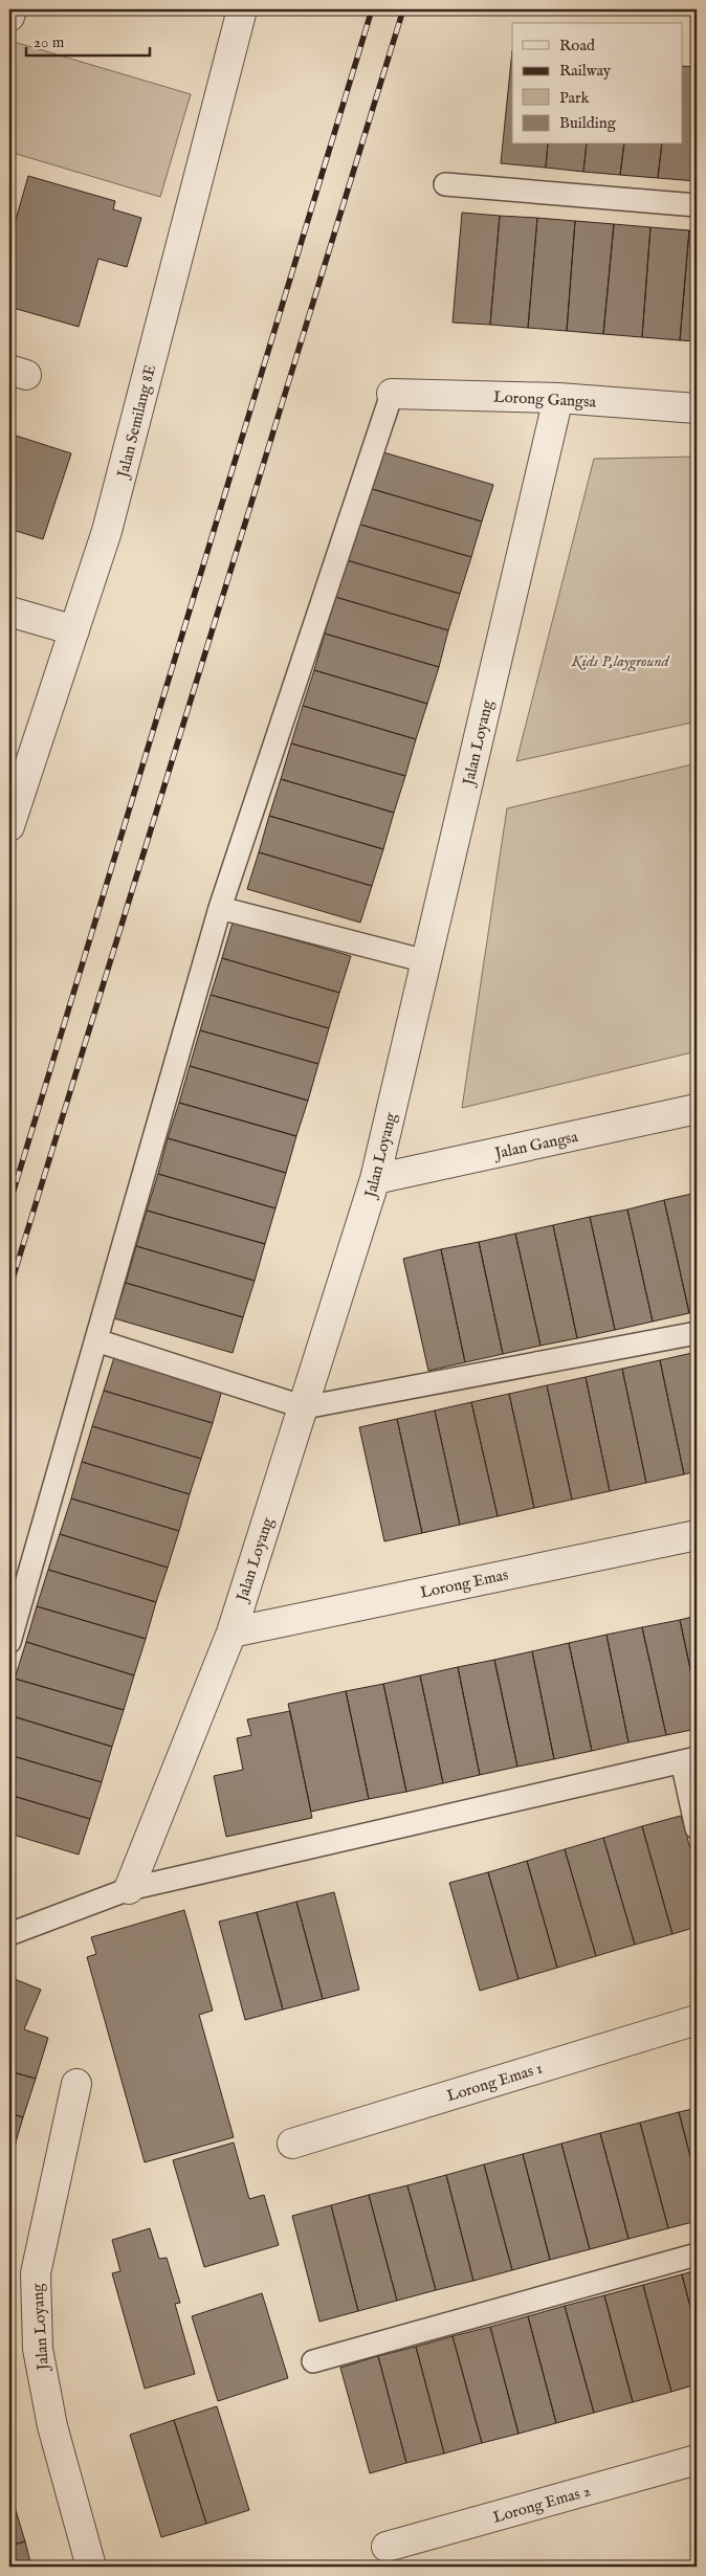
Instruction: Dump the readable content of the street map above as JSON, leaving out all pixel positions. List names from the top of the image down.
{
  "streets": {
    "street": [
      "Lorong Gangsa",
      "Jalan Semilang 8E",
      "Jalan Loyang",
      "Jalan Gangsa",
      "Lorong Emas",
      "Lorong Emas 1",
      "Lorong Emas 2"
    ]
  },
  "crossings": [
    ["Lorong Gangsa", "Jalan Loyang"],
    ["Jalan Loyang", "Jalan Gangsa"],
    ["Jalan Loyang", "Lorong Emas"]
  ],
  "parks": ["Kids P,layground"],
  "legend": [
    "Road",
    "Railway",
    "Park",
    "Building"
  ],
  "scale_bar": "20 m"
}
